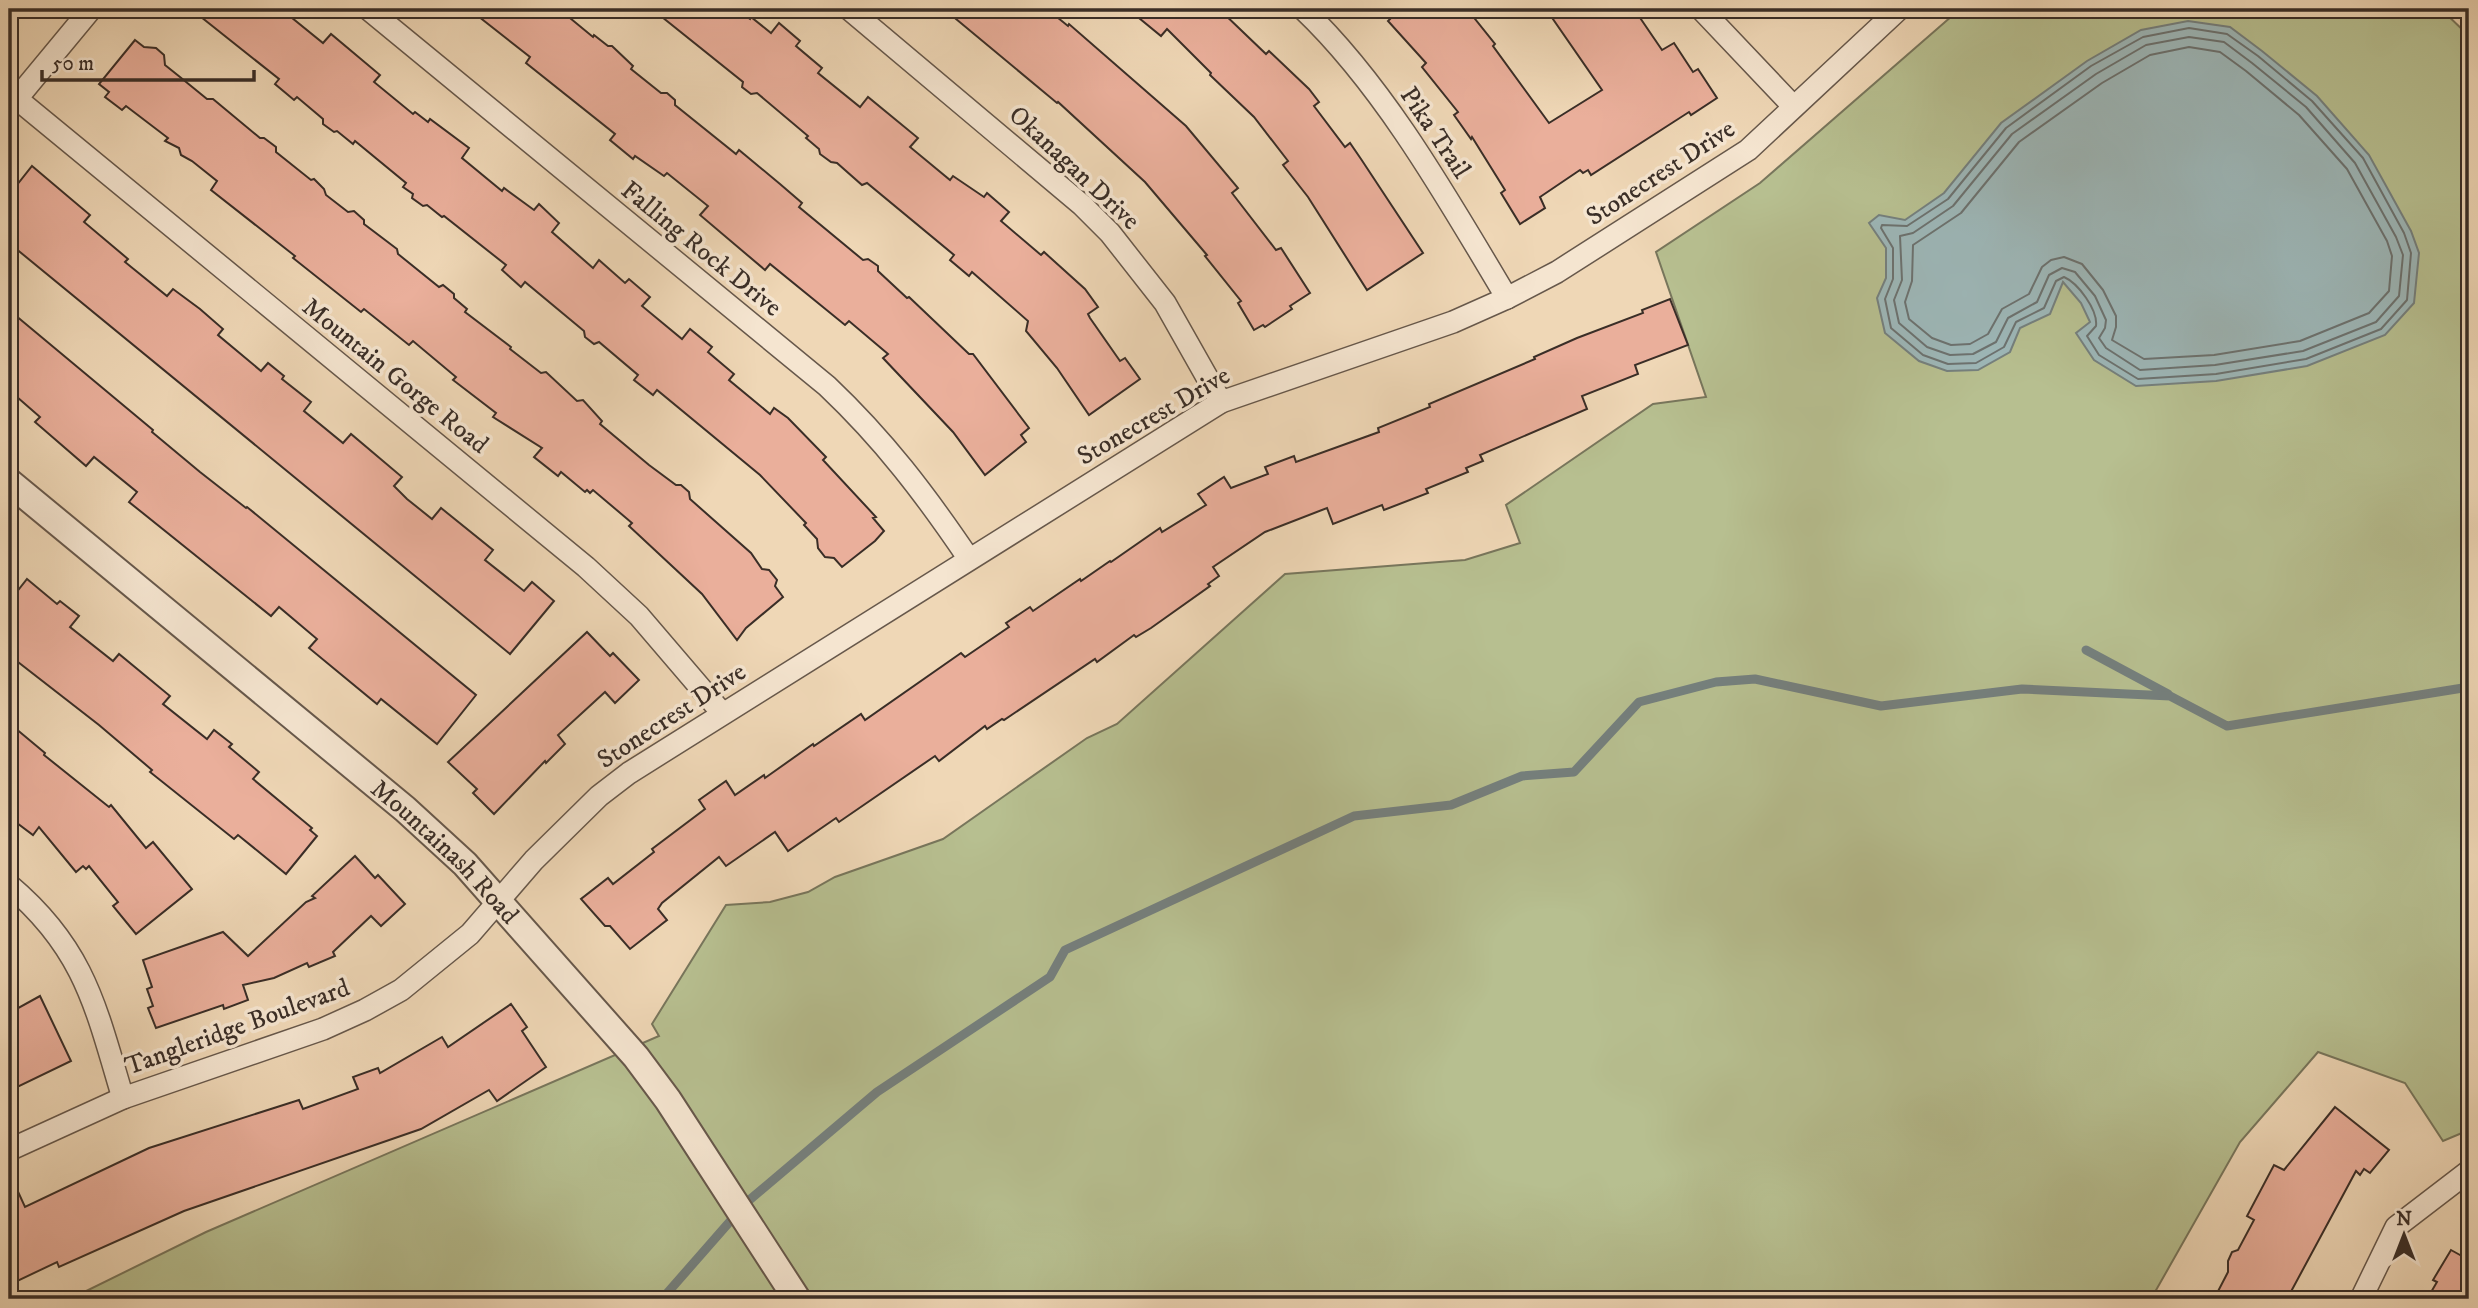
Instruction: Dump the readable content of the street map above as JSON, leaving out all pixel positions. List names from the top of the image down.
{
  "streets": {
    "street": [
      "Pika Trail",
      "Okanagan Drive",
      "Stonecrest Drive",
      "Falling Rock Drive",
      "Mountain Gorge Road",
      "Mountainash Road",
      "Tangleridge Boulevard"
    ]
  },
  "crossings": [
    ["Pika Trail", "Stonecrest Drive"],
    ["Okanagan Drive", "Stonecrest Drive"],
    ["Stonecrest Drive", "Falling Rock Drive"],
    ["Stonecrest Drive", "Mountain Gorge Road"],
    ["Stonecrest Drive", "Mountainash Road"],
    ["Stonecrest Drive", "Tangleridge Boulevard"],
    ["Mountainash Road", "Tangleridge Boulevard"]
  ],
  "scale_bar": "50 m",
  "north": "top"
}
